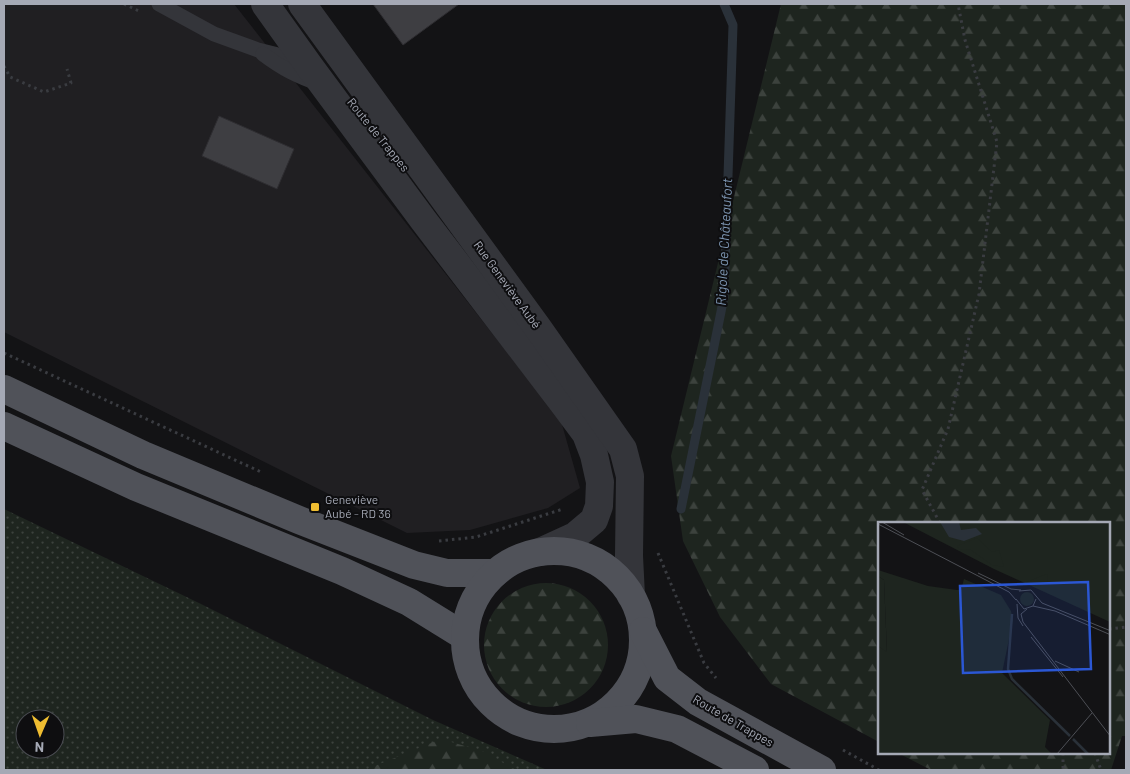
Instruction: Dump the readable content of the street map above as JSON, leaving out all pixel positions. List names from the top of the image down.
{
  "streets": {
    "main road": ["Route de Trappes"],
    "street": ["Rue Geneviève Aubé"]
  },
  "crossings": [
    ["Route de Trappes", "Rue Geneviève Aubé"]
  ],
  "water": ["Rigole de Châteaufort"],
  "places": {
    "transit": ["Geneviève Aubé - RD 36"]
  },
  "north": "bottom"
}
